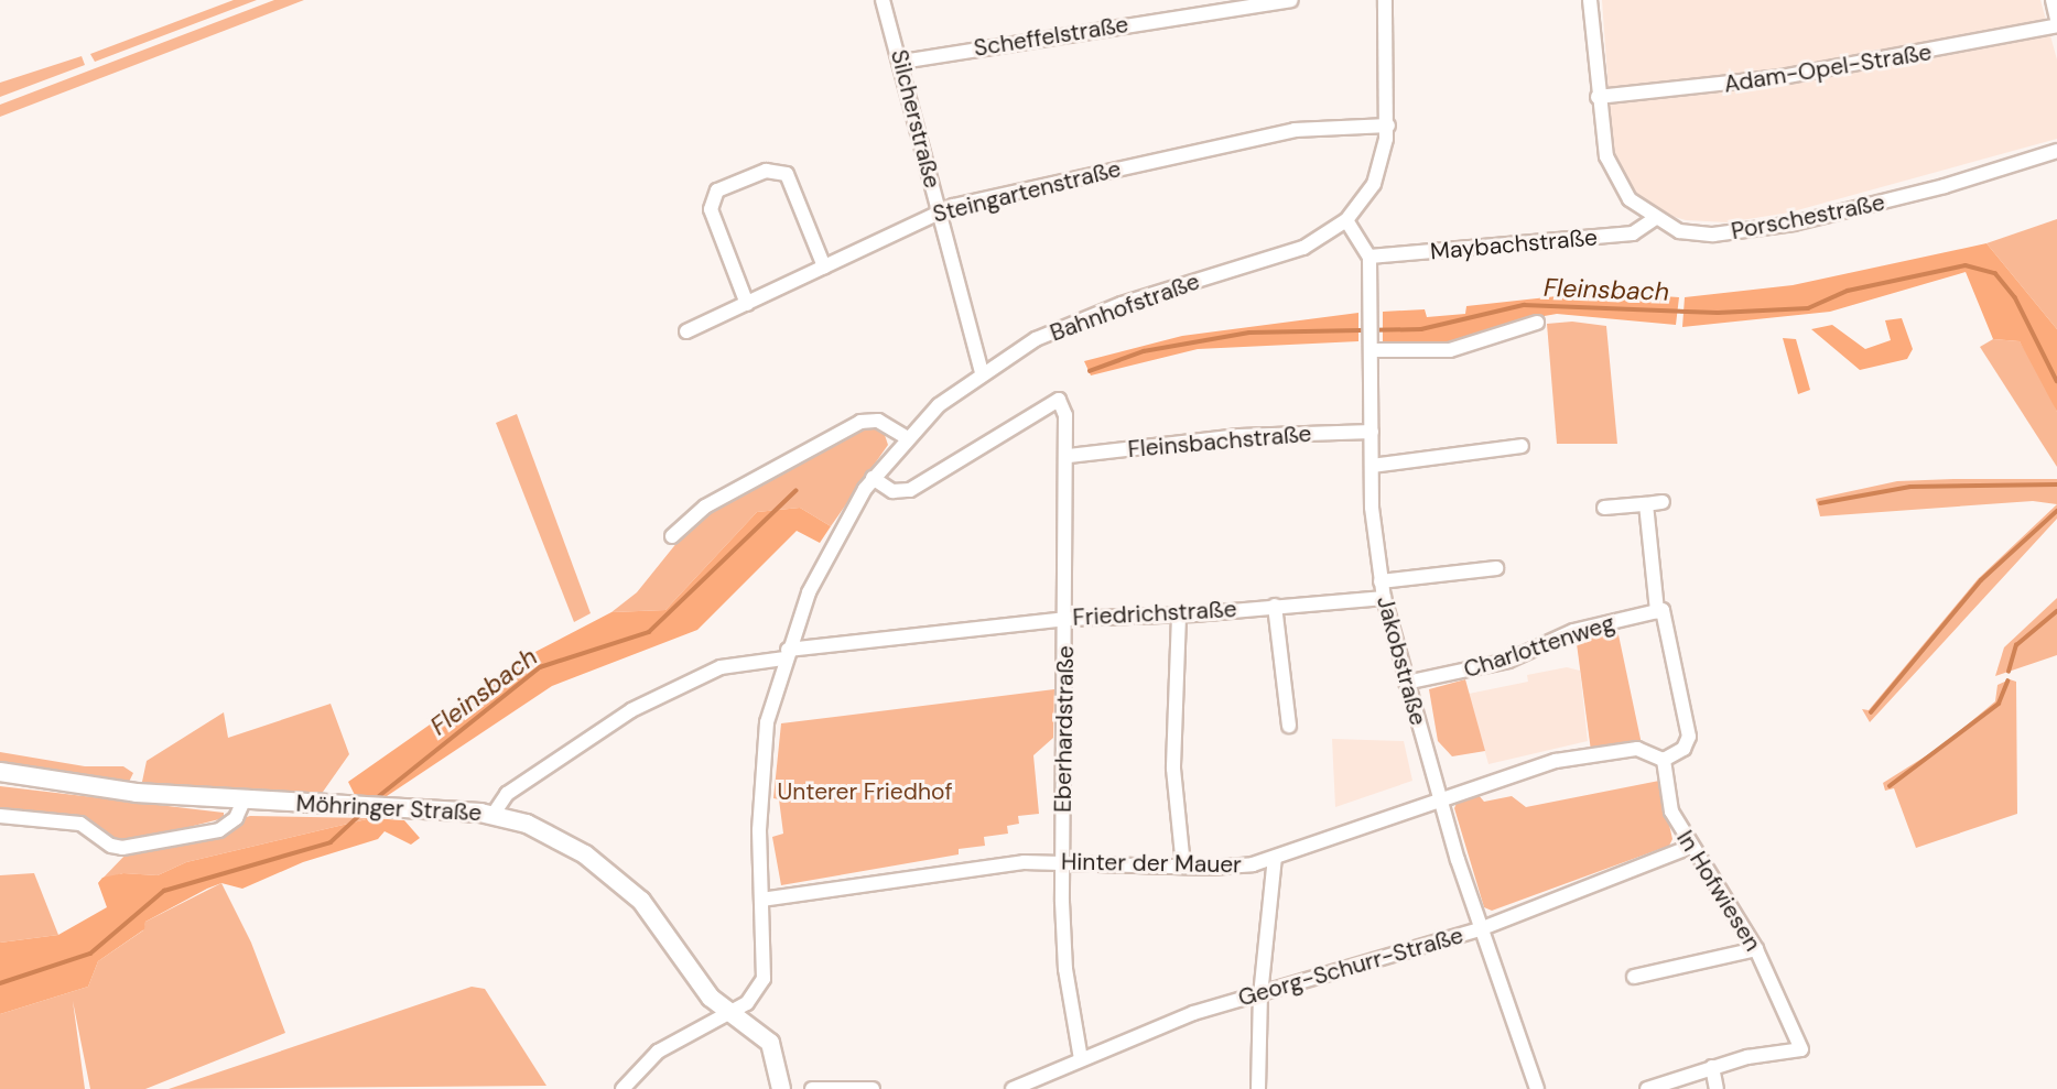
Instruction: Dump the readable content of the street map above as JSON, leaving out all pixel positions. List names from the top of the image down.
{
  "streets": {
    "main road": ["Möhringer Straße"],
    "street": [
      "Scheffelstraße",
      "Adam-Opel-Straße",
      "Silcherstraße",
      "Steingartenstraße",
      "Porschestraße",
      "Maybachstraße",
      "Bahnhofstraße",
      "Fleinsbachstraße",
      "Friedrichstraße",
      "Charlottenweg",
      "Jakobstraße",
      "Eberhardstraße",
      "Hinter der Mauer",
      "In Hofwiesen",
      "Georg-Schurr-Straße"
    ]
  },
  "crossings": [
    ["Scheffelstraße", "Silcherstraße"],
    ["Adam-Opel-Straße", "Porschestraße"],
    ["Silcherstraße", "Steingartenstraße"],
    ["Silcherstraße", "Bahnhofstraße"],
    ["Steingartenstraße", "Bahnhofstraße"],
    ["Porschestraße", "Maybachstraße"],
    ["Maybachstraße", "Jakobstraße"],
    ["Bahnhofstraße", "Friedrichstraße"],
    ["Bahnhofstraße", "Eberhardstraße"],
    ["Bahnhofstraße", "Möhringer Straße"],
    ["Bahnhofstraße", "Hinter der Mauer"],
    ["Fleinsbachstraße", "Jakobstraße"],
    ["Fleinsbachstraße", "Eberhardstraße"],
    ["Friedrichstraße", "Jakobstraße"],
    ["Friedrichstraße", "Eberhardstraße"],
    ["Friedrichstraße", "Möhringer Straße"],
    ["Charlottenweg", "Jakobstraße"],
    ["Jakobstraße", "Hinter der Mauer"],
    ["Jakobstraße", "Georg-Schurr-Straße"],
    ["Eberhardstraße", "Hinter der Mauer"],
    ["Eberhardstraße", "Georg-Schurr-Straße"],
    ["Hinter der Mauer", "In Hofwiesen"],
    ["In Hofwiesen", "Georg-Schurr-Straße"]
  ],
  "water": ["Fleinsbach"],
  "parks": ["Unterer Friedhof"]
}
